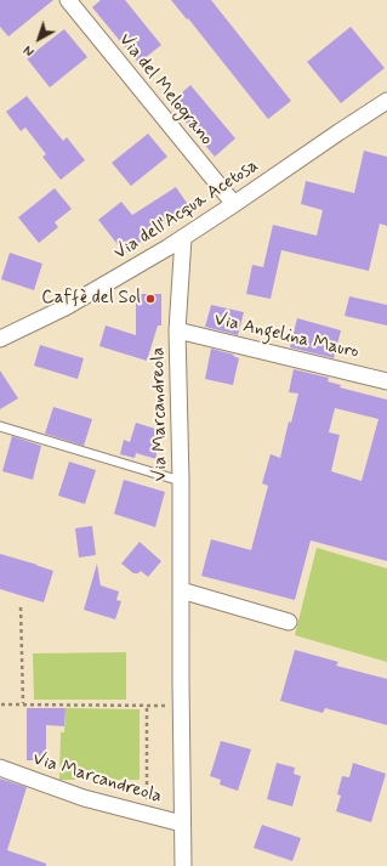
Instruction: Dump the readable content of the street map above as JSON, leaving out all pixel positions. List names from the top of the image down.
{
  "streets": {
    "street": [
      "Via del Melograno",
      "Via dell'Acqua Acetosa",
      "Via Angelina Mauro",
      "Via Marcandreola"
    ]
  },
  "crossings": [
    ["Via del Melograno", "Via dell'Acqua Acetosa"],
    ["Via dell'Acqua Acetosa", "Via Marcandreola"],
    ["Via Angelina Mauro", "Via Marcandreola"]
  ],
  "places": ["Caffè del Sol"],
  "north": "bottom left"
}
